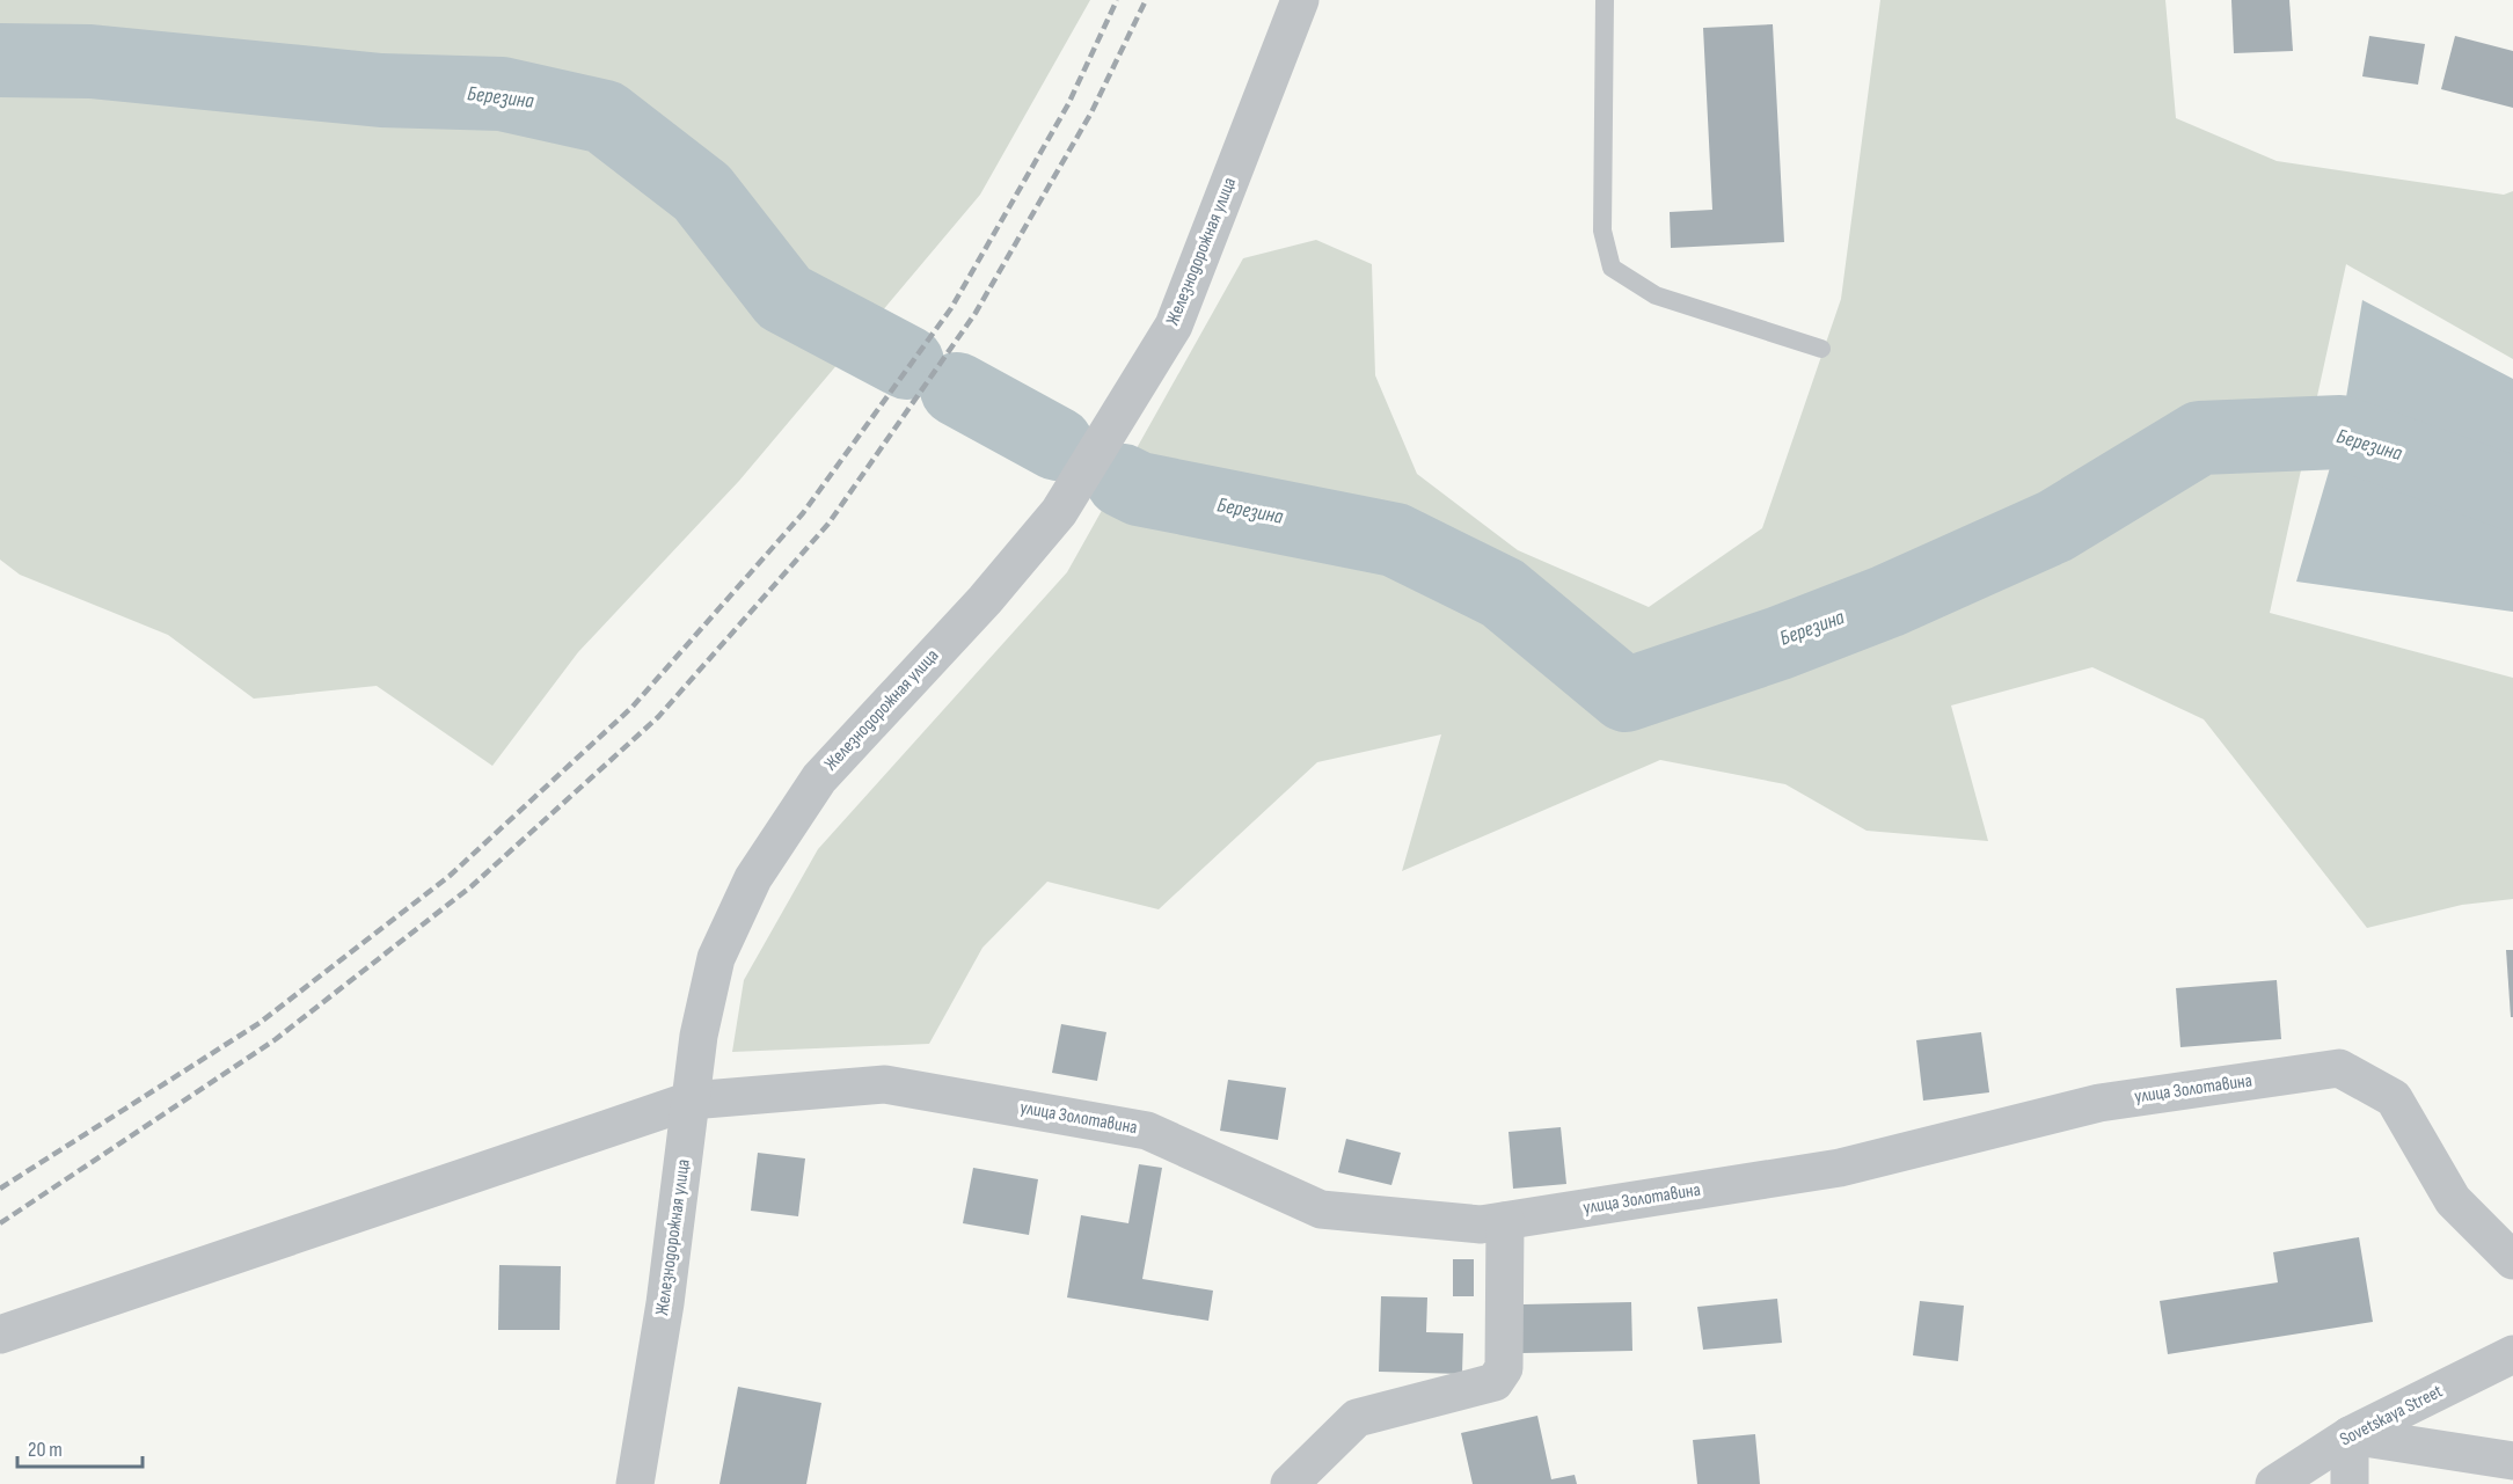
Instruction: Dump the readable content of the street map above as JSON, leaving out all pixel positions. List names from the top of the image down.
{
  "streets": {
    "street": ["Железнодорожная улица", "улица Золотавина", "Sovetskaya Street"]
  },
  "crossings": [
    ["Железнодорожная улица", "улица Золотавина"]
  ],
  "water": ["Березина"],
  "scale_bar": "20 m"
}
